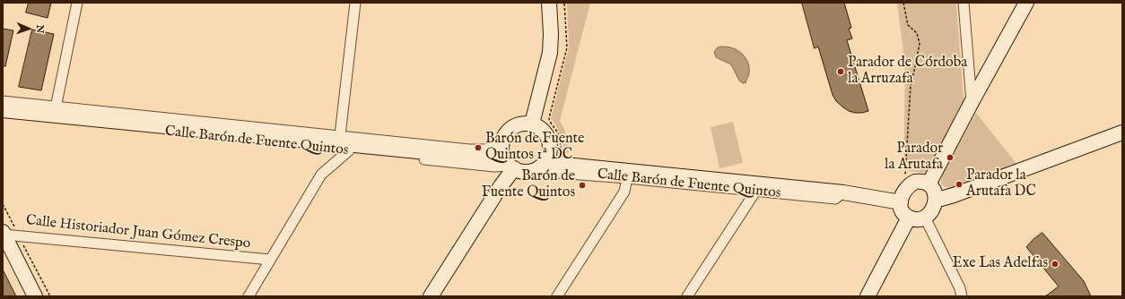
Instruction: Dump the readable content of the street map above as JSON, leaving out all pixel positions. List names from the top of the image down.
{
  "streets": {
    "street": ["Calle Barón de Fuente Quintos", "Calle Historiador Juan Gómez Crespo"]
  },
  "places": [
    "Parador de Córdoba la Arruzafa",
    "Barón de Fuente Quintos 1ª DC",
    "Parador la Arutafa",
    "Parador la Arutafa DC",
    "Barón de Fuente Quintos",
    "Exe Las Adelfas"
  ],
  "north": "right"
}
